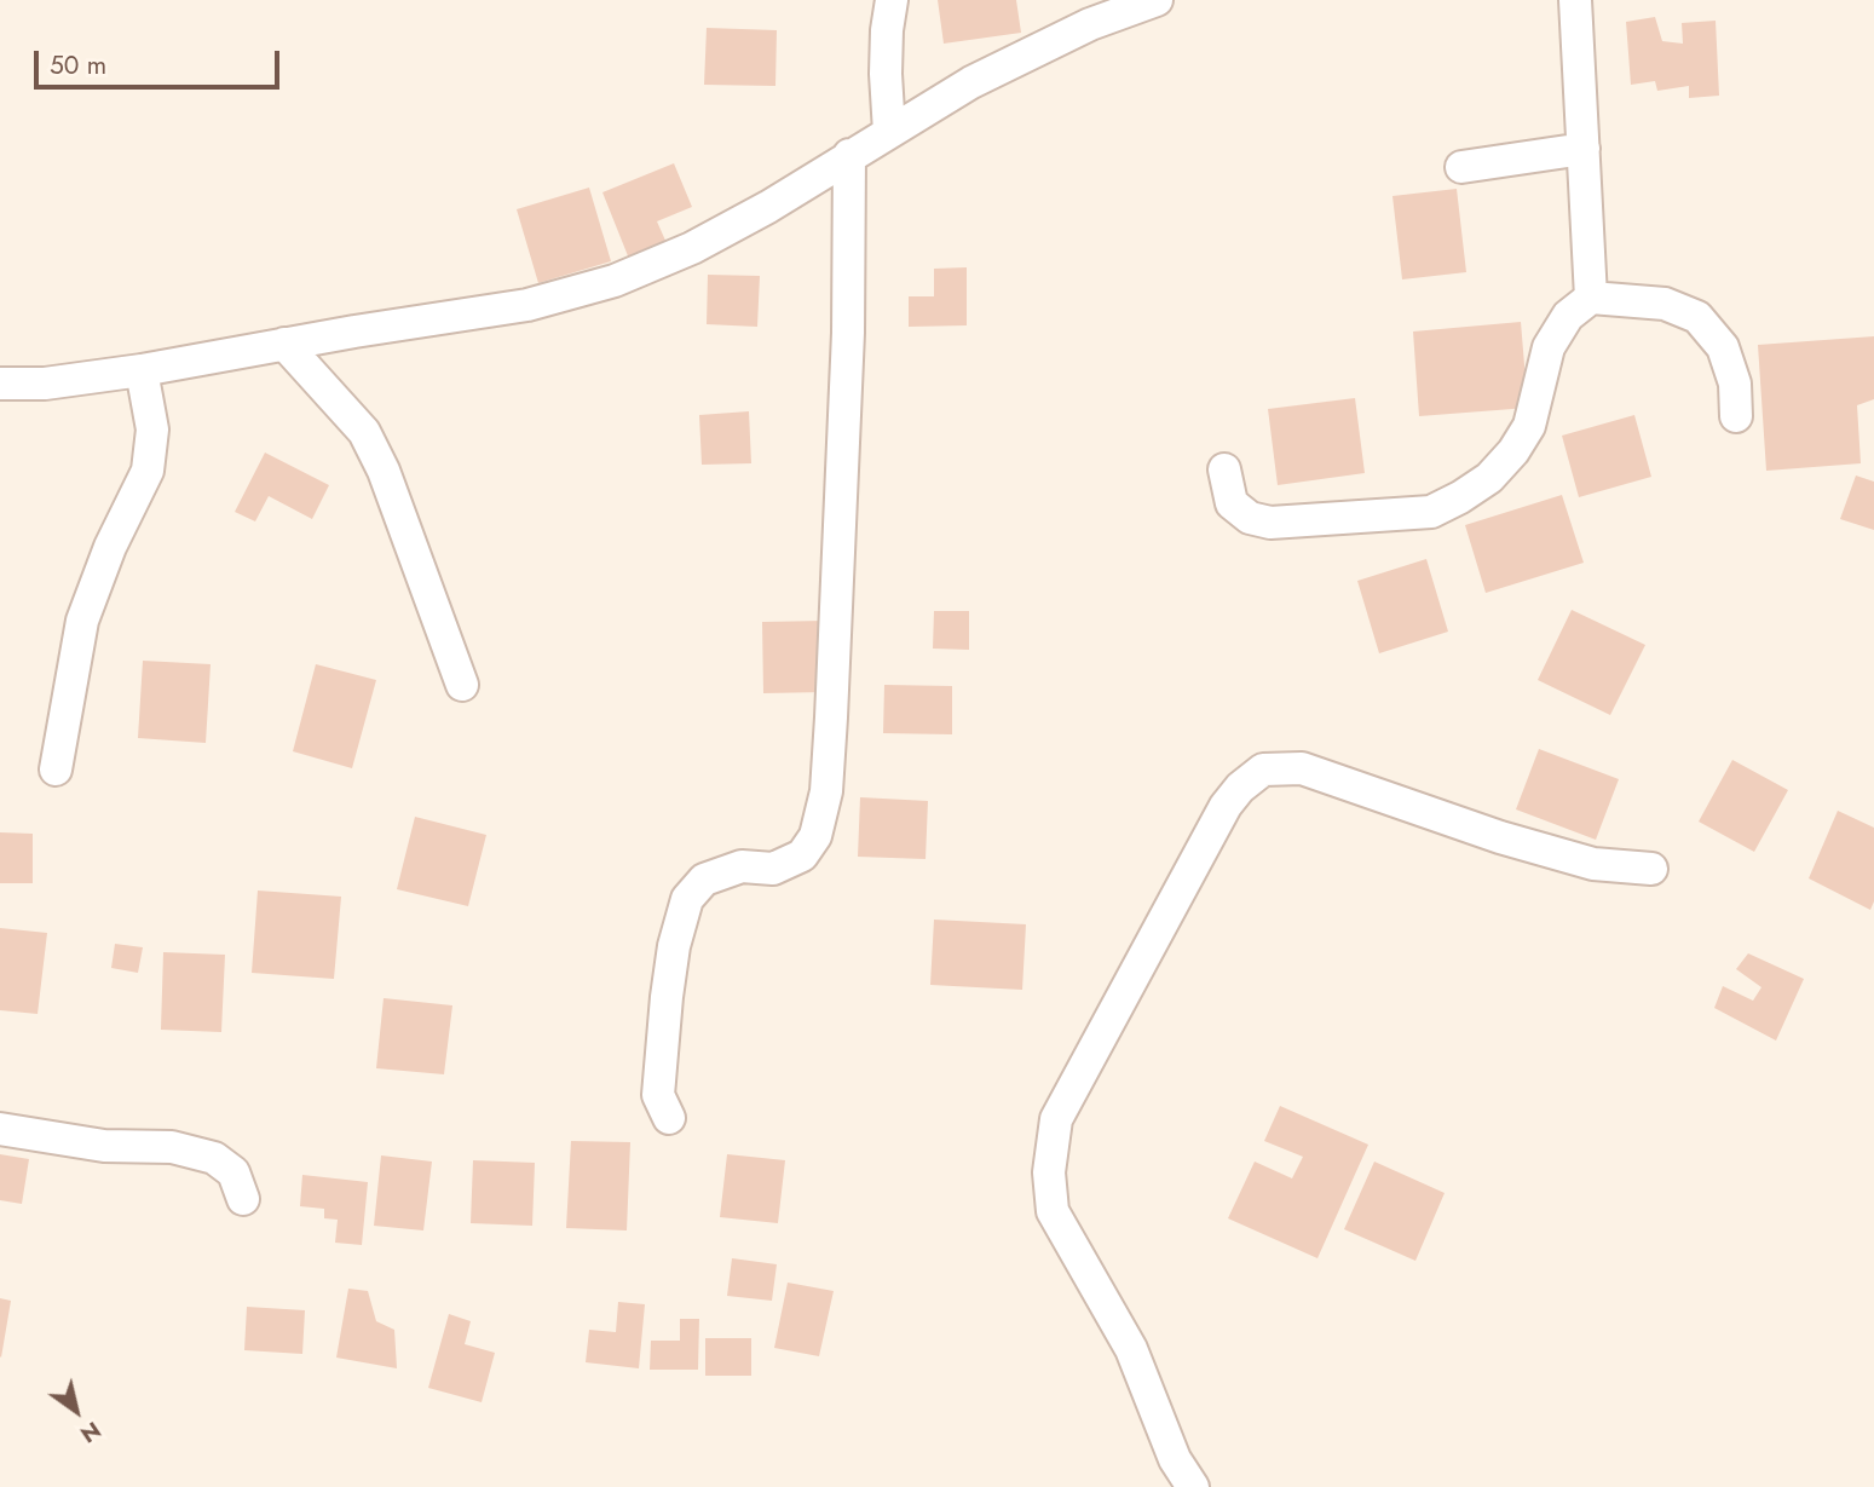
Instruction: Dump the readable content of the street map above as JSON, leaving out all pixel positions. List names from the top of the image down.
{
  "scale_bar": "50 m",
  "north": "bottom right"
}
